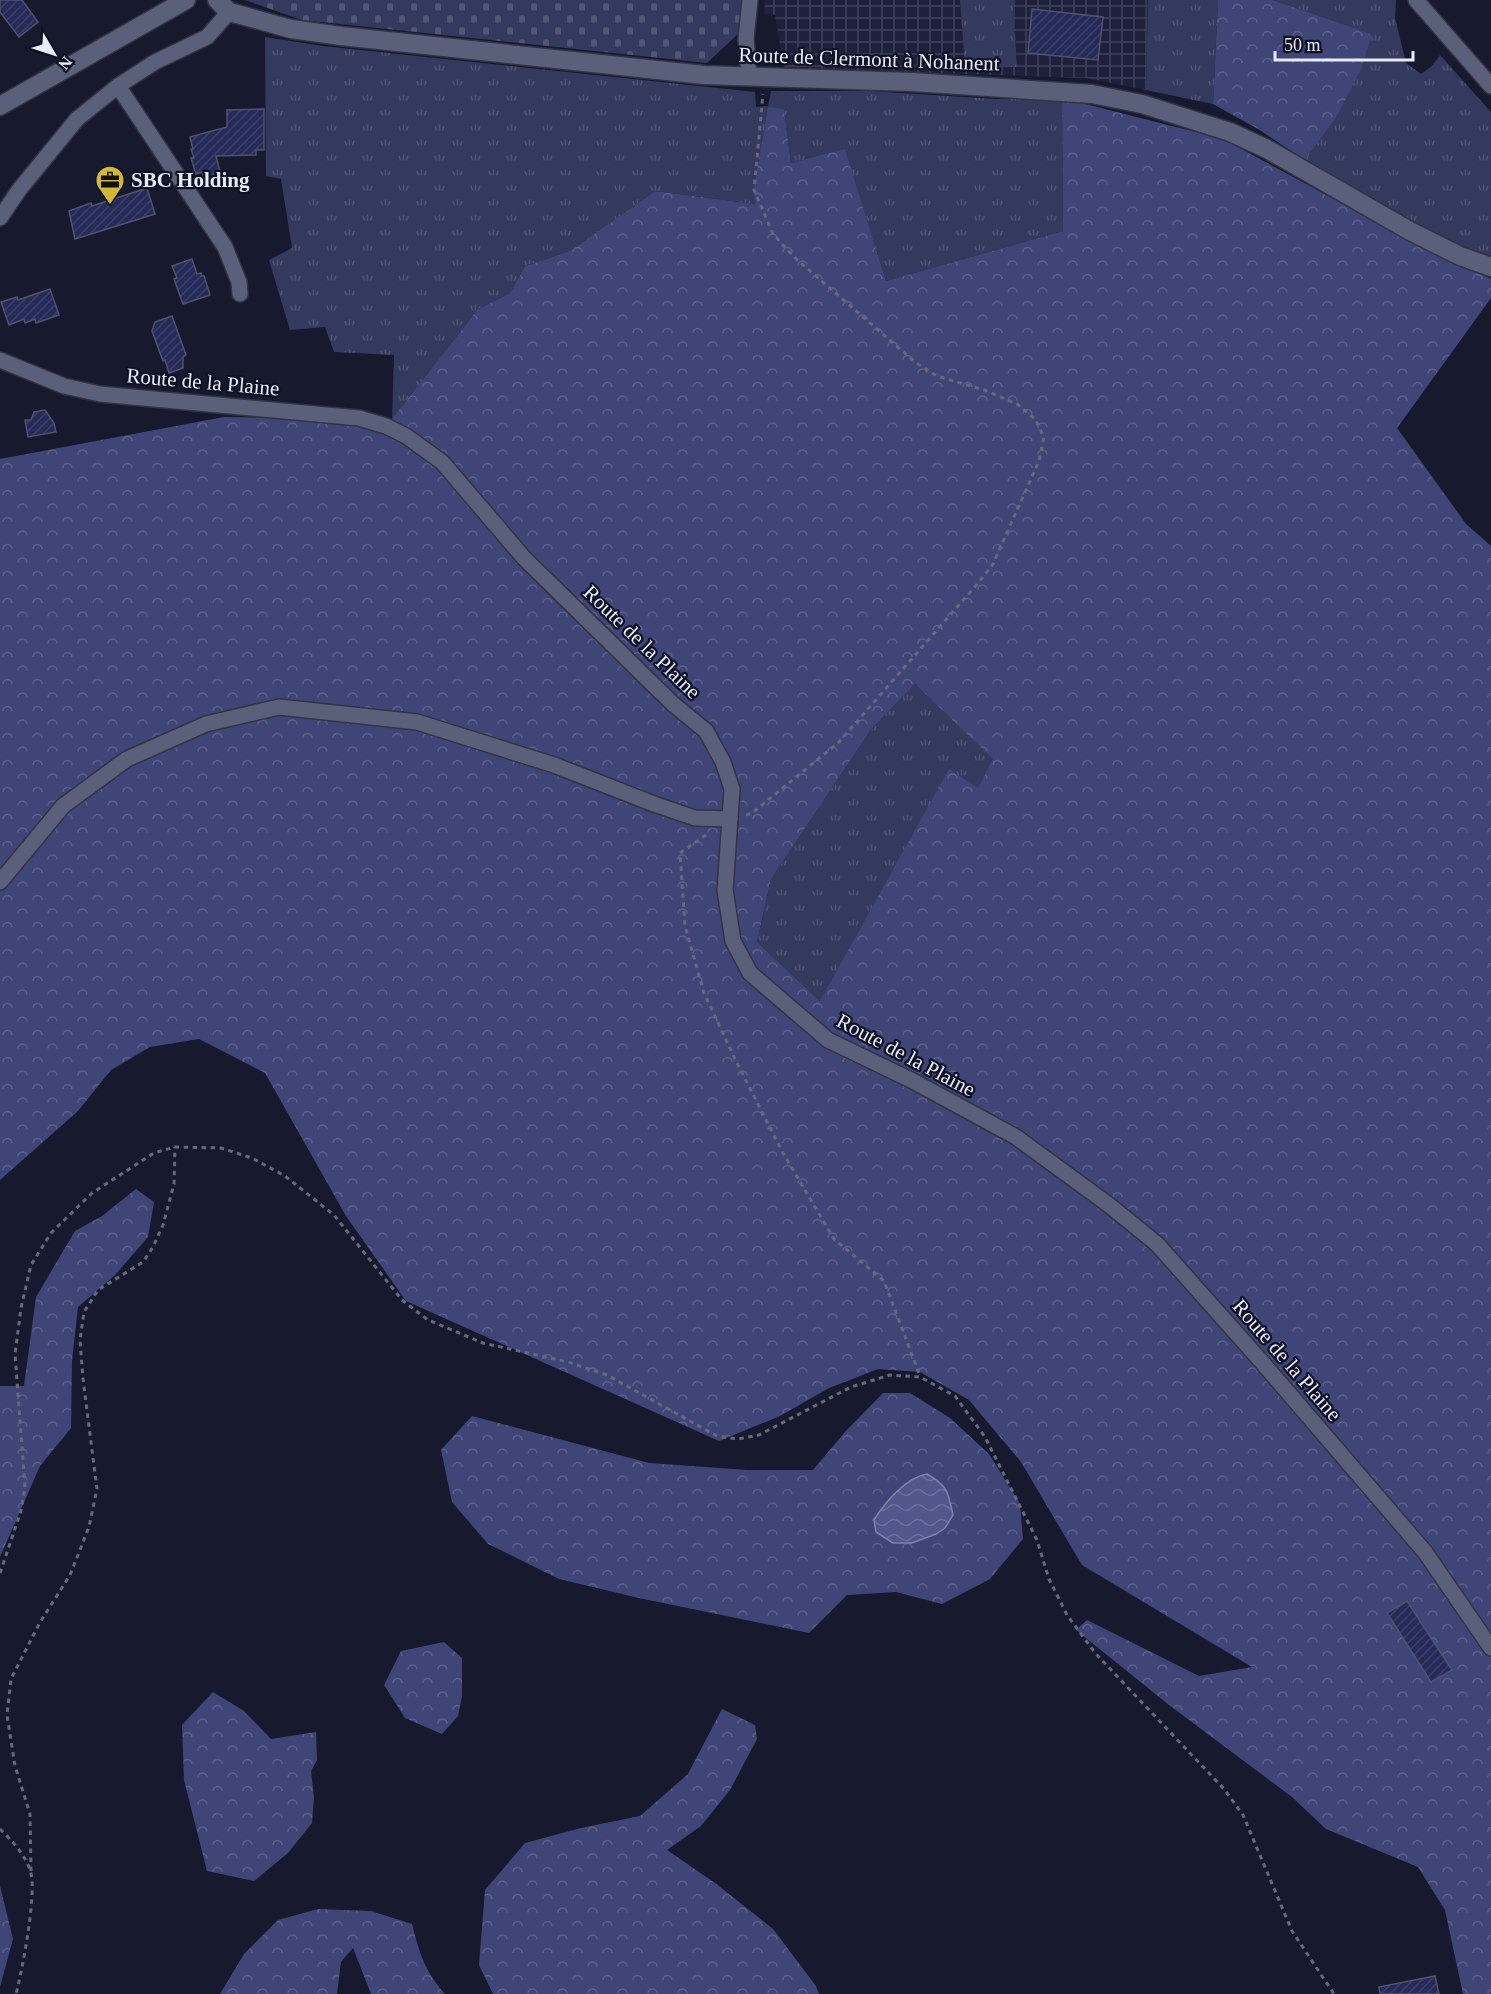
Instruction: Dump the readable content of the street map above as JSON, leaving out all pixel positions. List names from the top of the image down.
{
  "streets": {
    "street": ["Route de Clermont à Nohanent", "Route de la Plaine"]
  },
  "places": {
    "office": ["SBC Holding"]
  },
  "scale_bar": "50 m",
  "north": "bottom right"
}
